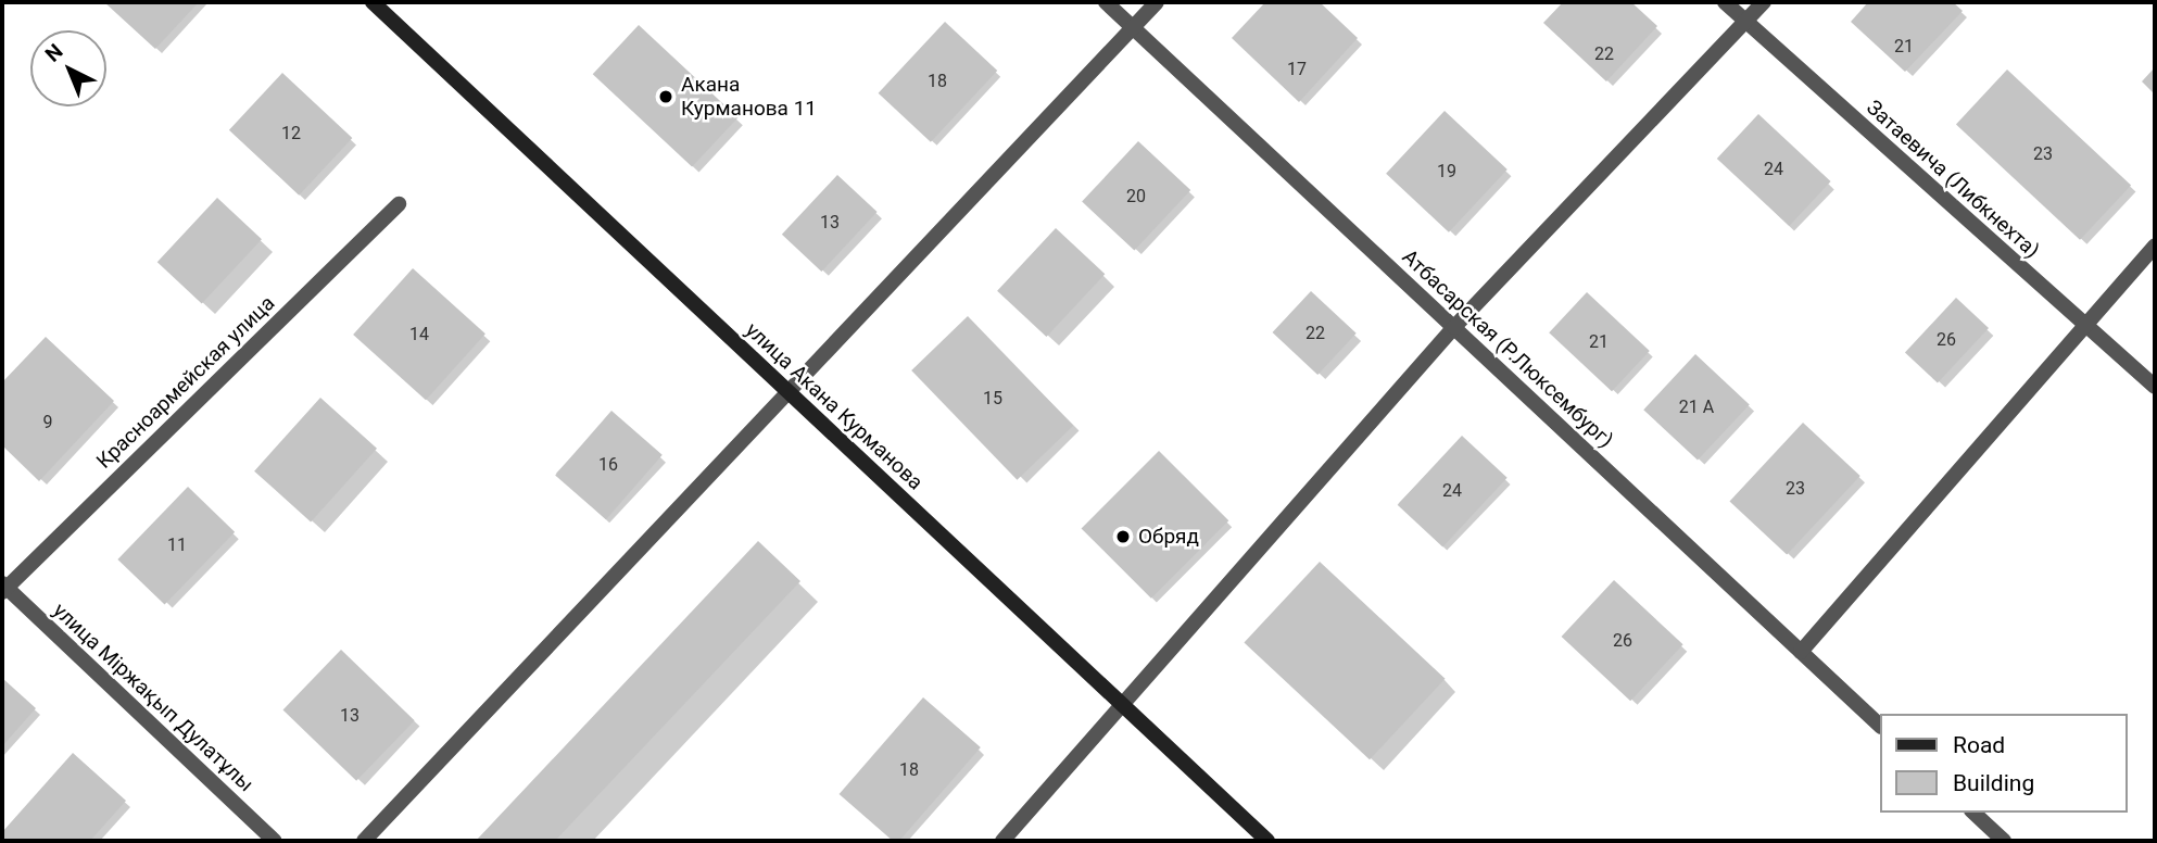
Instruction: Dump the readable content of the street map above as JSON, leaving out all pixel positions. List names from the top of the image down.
{
  "streets": {
    "main road": ["улица Акана Курманова"],
    "street": [
      "Затаевича (Либкнехта)",
      "Атбасарская (Р.Люксембург)",
      "Красноармейская улица",
      "улица Міржақып Дулатұлы"
    ]
  },
  "crossings": [
    ["Красноармейская улица", "улица Міржақып Дулатұлы"]
  ],
  "places": ["Акана Курманова 11", "Обряд"],
  "house_numbers": [
    "21",
    "22",
    "17",
    "18",
    "12",
    "23",
    "24",
    "19",
    "20",
    "13",
    "22",
    "14",
    "26",
    "21",
    "15",
    "21 А",
    "9",
    "16",
    "23",
    "24",
    "11",
    "26",
    "13",
    "18"
  ],
  "legend": ["Road", "Building"],
  "north": "top left"
}
